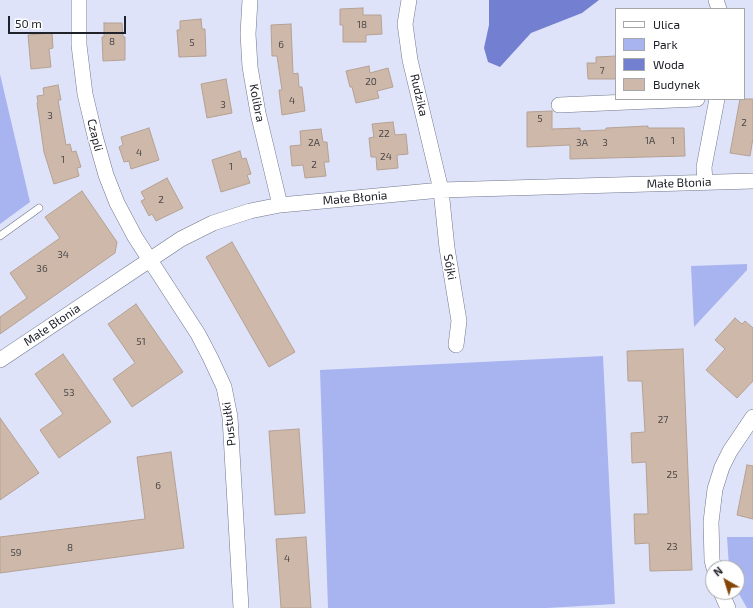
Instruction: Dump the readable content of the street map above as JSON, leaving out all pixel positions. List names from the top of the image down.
{
  "streets": {
    "street": [
      "Rudzika",
      "Kolibra",
      "Czapli",
      "Małe Błonia",
      "Sójki",
      "Pustułki"
    ]
  },
  "crossings": [
    ["Rudzika", "Małe Błonia"],
    ["Rudzika", "Sójki"],
    ["Kolibra", "Małe Błonia"],
    ["Czapli", "Małe Błonia"],
    ["Czapli", "Pustułki"],
    ["Małe Błonia", "Sójki"],
    ["Małe Błonia", "Pustułki"]
  ],
  "house_numbers": [
    "18",
    "8",
    "5",
    "6",
    "7",
    "20",
    "4",
    "3",
    "3",
    "5",
    "2",
    "22",
    "1A",
    "1",
    "2A",
    "3A",
    "3",
    "4",
    "24",
    "1",
    "2",
    "1",
    "2",
    "34",
    "36",
    "51",
    "53",
    "27",
    "25",
    "6",
    "23",
    "8",
    "59",
    "4"
  ],
  "legend": [
    "Ulica",
    "Park",
    "Woda",
    "Budynek"
  ],
  "scale_bar": "50 m",
  "north": "top left"
}
